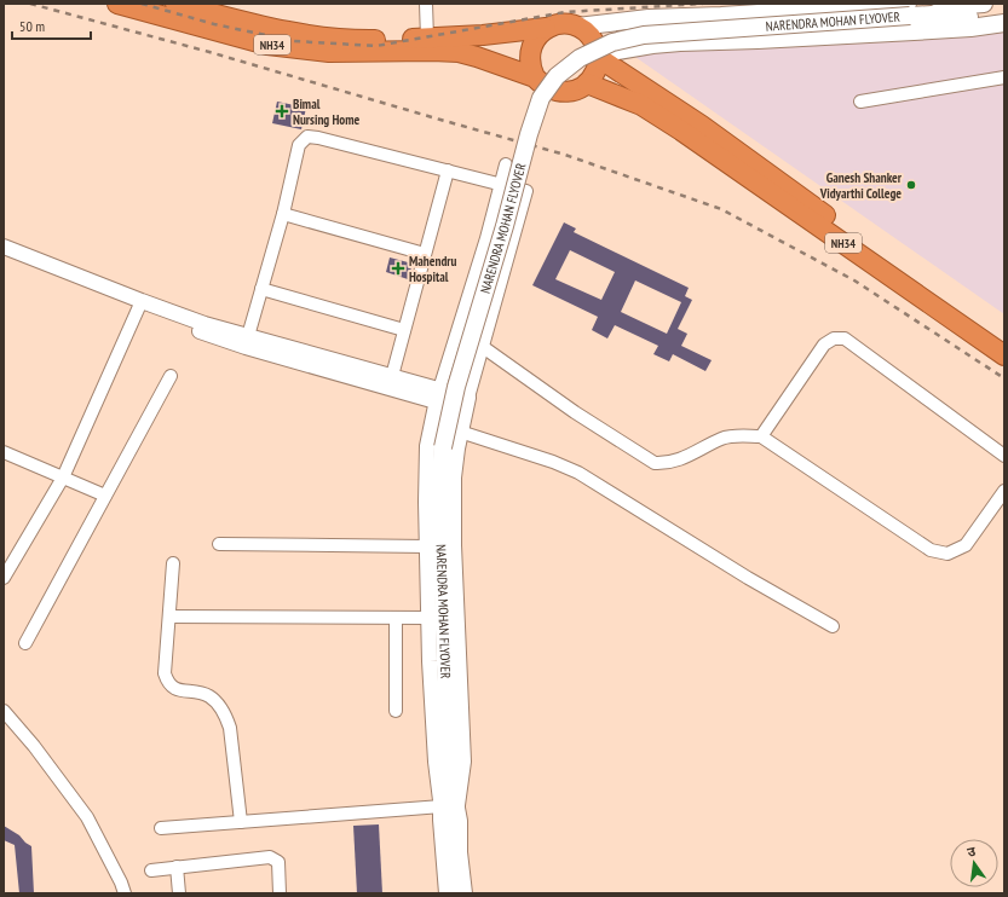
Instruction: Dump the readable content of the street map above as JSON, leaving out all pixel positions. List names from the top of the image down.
{
  "streets": {
    "highway": ["NH34"],
    "main road": ["NARENDRA MOHAN FLYOVER"]
  },
  "places": {
    "health": ["Bimal Nursing Home", "Mahendru Hospital"],
    "other": ["Ganesh Shanker Vidyarthi College"]
  },
  "scale_bar": "50 m",
  "north": "top"
}
